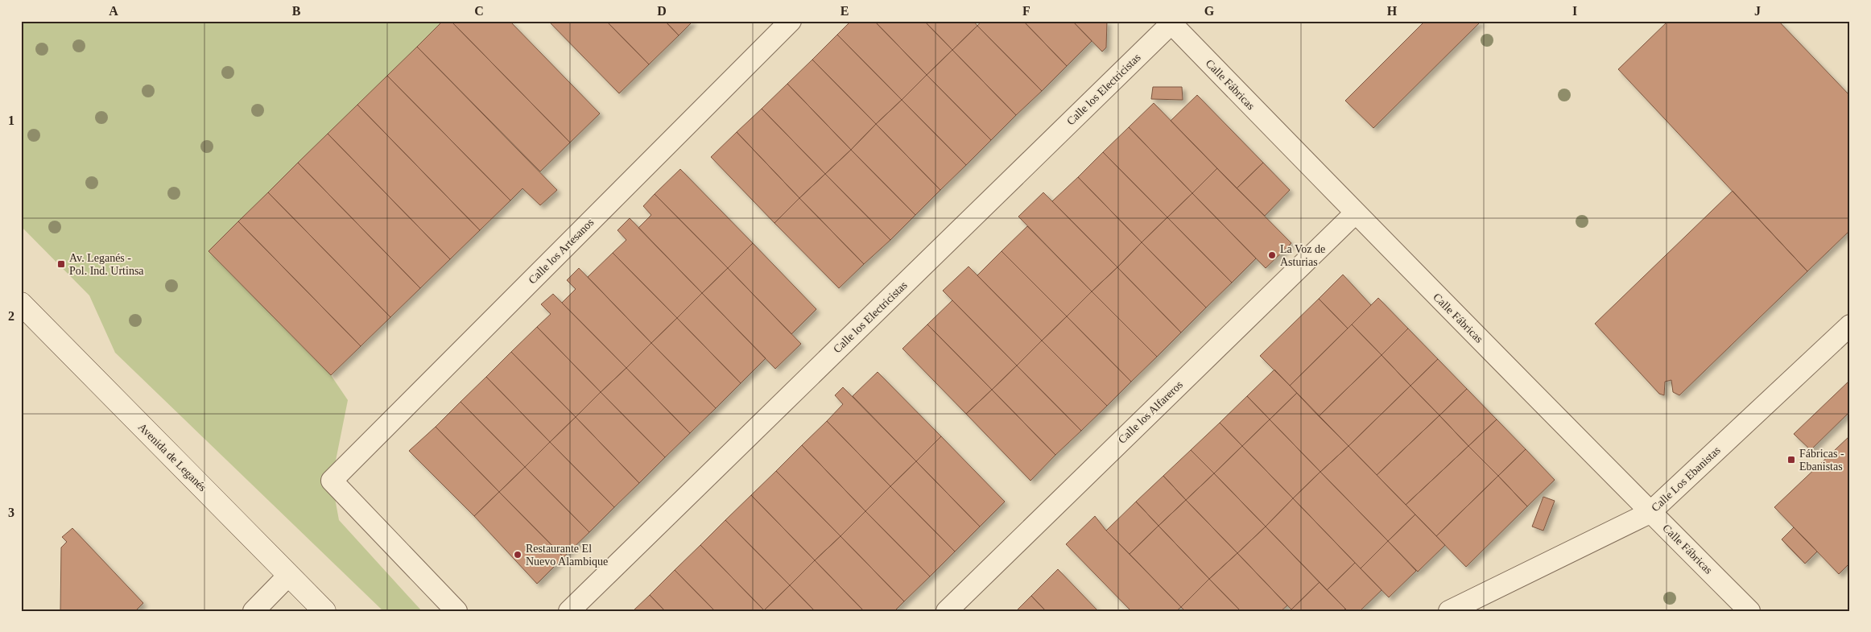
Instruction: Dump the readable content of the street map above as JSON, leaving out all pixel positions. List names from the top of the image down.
{
  "streets": {
    "street": [
      "Calle Fábricas",
      "Calle los Electricistas",
      "Calle los Artesanos",
      "Calle los Alfareros",
      "Avenida de Leganés",
      "Calle Los Ebanistas"
    ]
  },
  "crossings": [
    ["Calle Fábricas", "Calle los Electricistas"],
    ["Calle Fábricas", "Calle los Alfareros"],
    ["Calle Fábricas", "Calle Los Ebanistas"]
  ],
  "places": {
    "other": ["La Voz de Asturias", "Restaurante El Nuevo Alambique"],
    "transit": ["Av. Leganés - Pol. Ind. Urtinsa", "Fábricas - Ebanistas"]
  },
  "grid": {
    "columns": [
      "A",
      "B",
      "C",
      "D",
      "E",
      "F",
      "G",
      "H",
      "I",
      "J"
    ],
    "rows": ["1", "2", "3"]
  }
}
